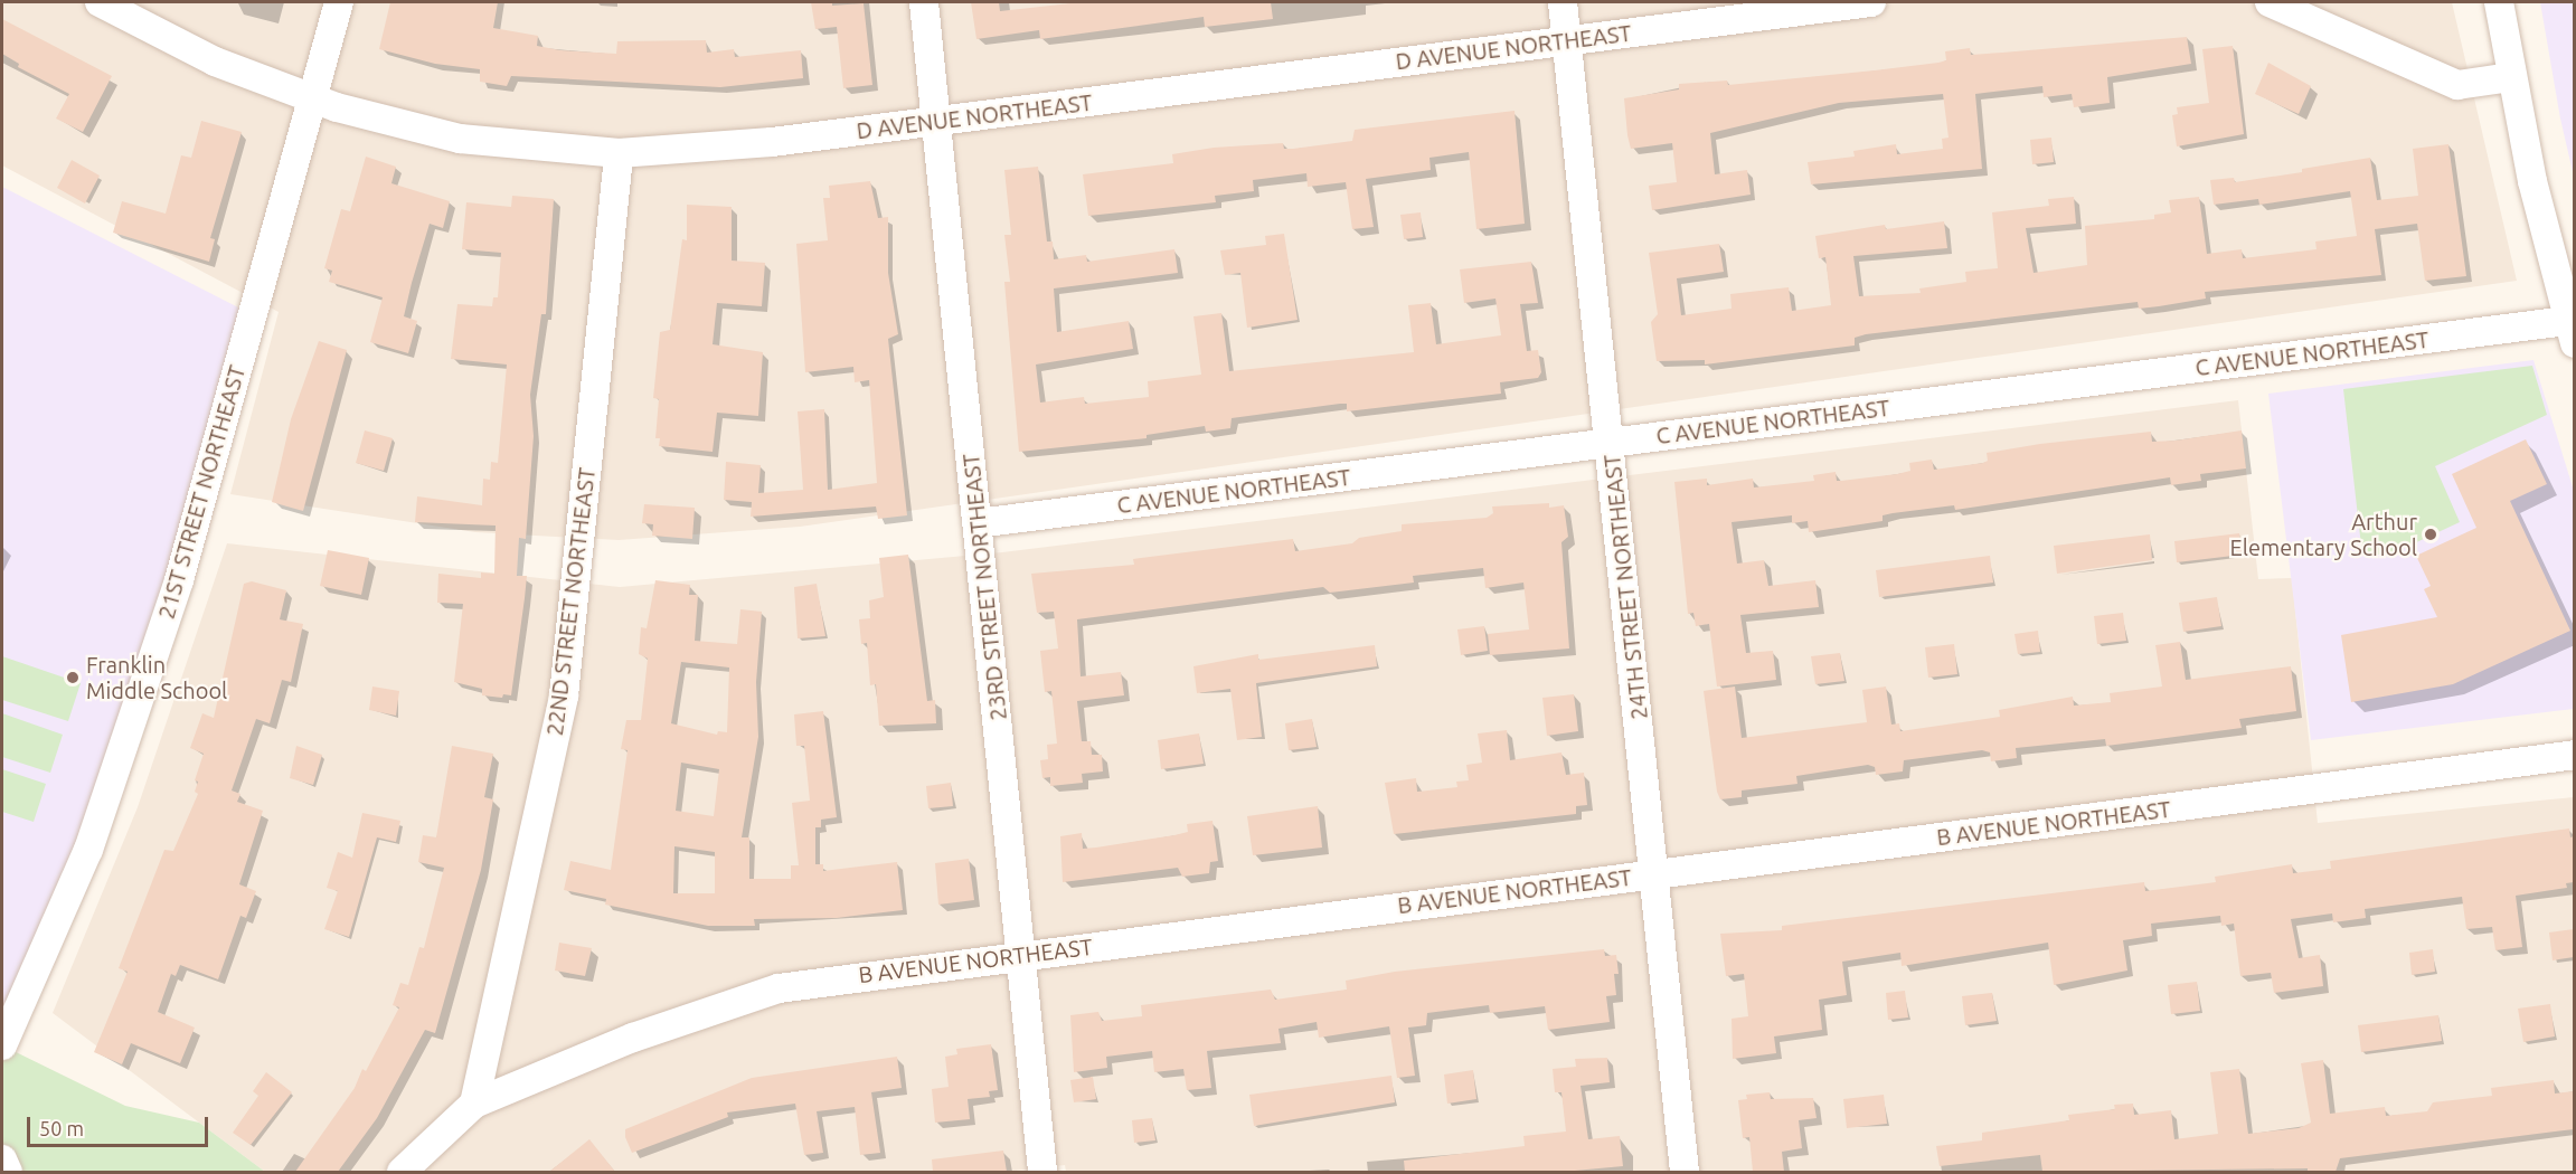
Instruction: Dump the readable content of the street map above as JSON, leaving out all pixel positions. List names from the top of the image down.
{
  "streets": {
    "street": [
      "D AVENUE NORTHEAST",
      "C AVENUE NORTHEAST",
      "21ST STREET NORTHEAST",
      "23RD STREET NORTHEAST",
      "24TH STREET NORTHEAST",
      "22ND STREET NORTHEAST",
      "B AVENUE NORTHEAST"
    ]
  },
  "crossings": [
    ["D AVENUE NORTHEAST", "21ST STREET NORTHEAST"],
    ["D AVENUE NORTHEAST", "23RD STREET NORTHEAST"],
    ["D AVENUE NORTHEAST", "24TH STREET NORTHEAST"],
    ["D AVENUE NORTHEAST", "22ND STREET NORTHEAST"],
    ["C AVENUE NORTHEAST", "23RD STREET NORTHEAST"],
    ["C AVENUE NORTHEAST", "24TH STREET NORTHEAST"],
    ["23RD STREET NORTHEAST", "B AVENUE NORTHEAST"],
    ["24TH STREET NORTHEAST", "B AVENUE NORTHEAST"],
    ["22ND STREET NORTHEAST", "B AVENUE NORTHEAST"]
  ],
  "places": ["Arthur Elementary School", "Franklin Middle School"],
  "scale_bar": "50 m"
}
